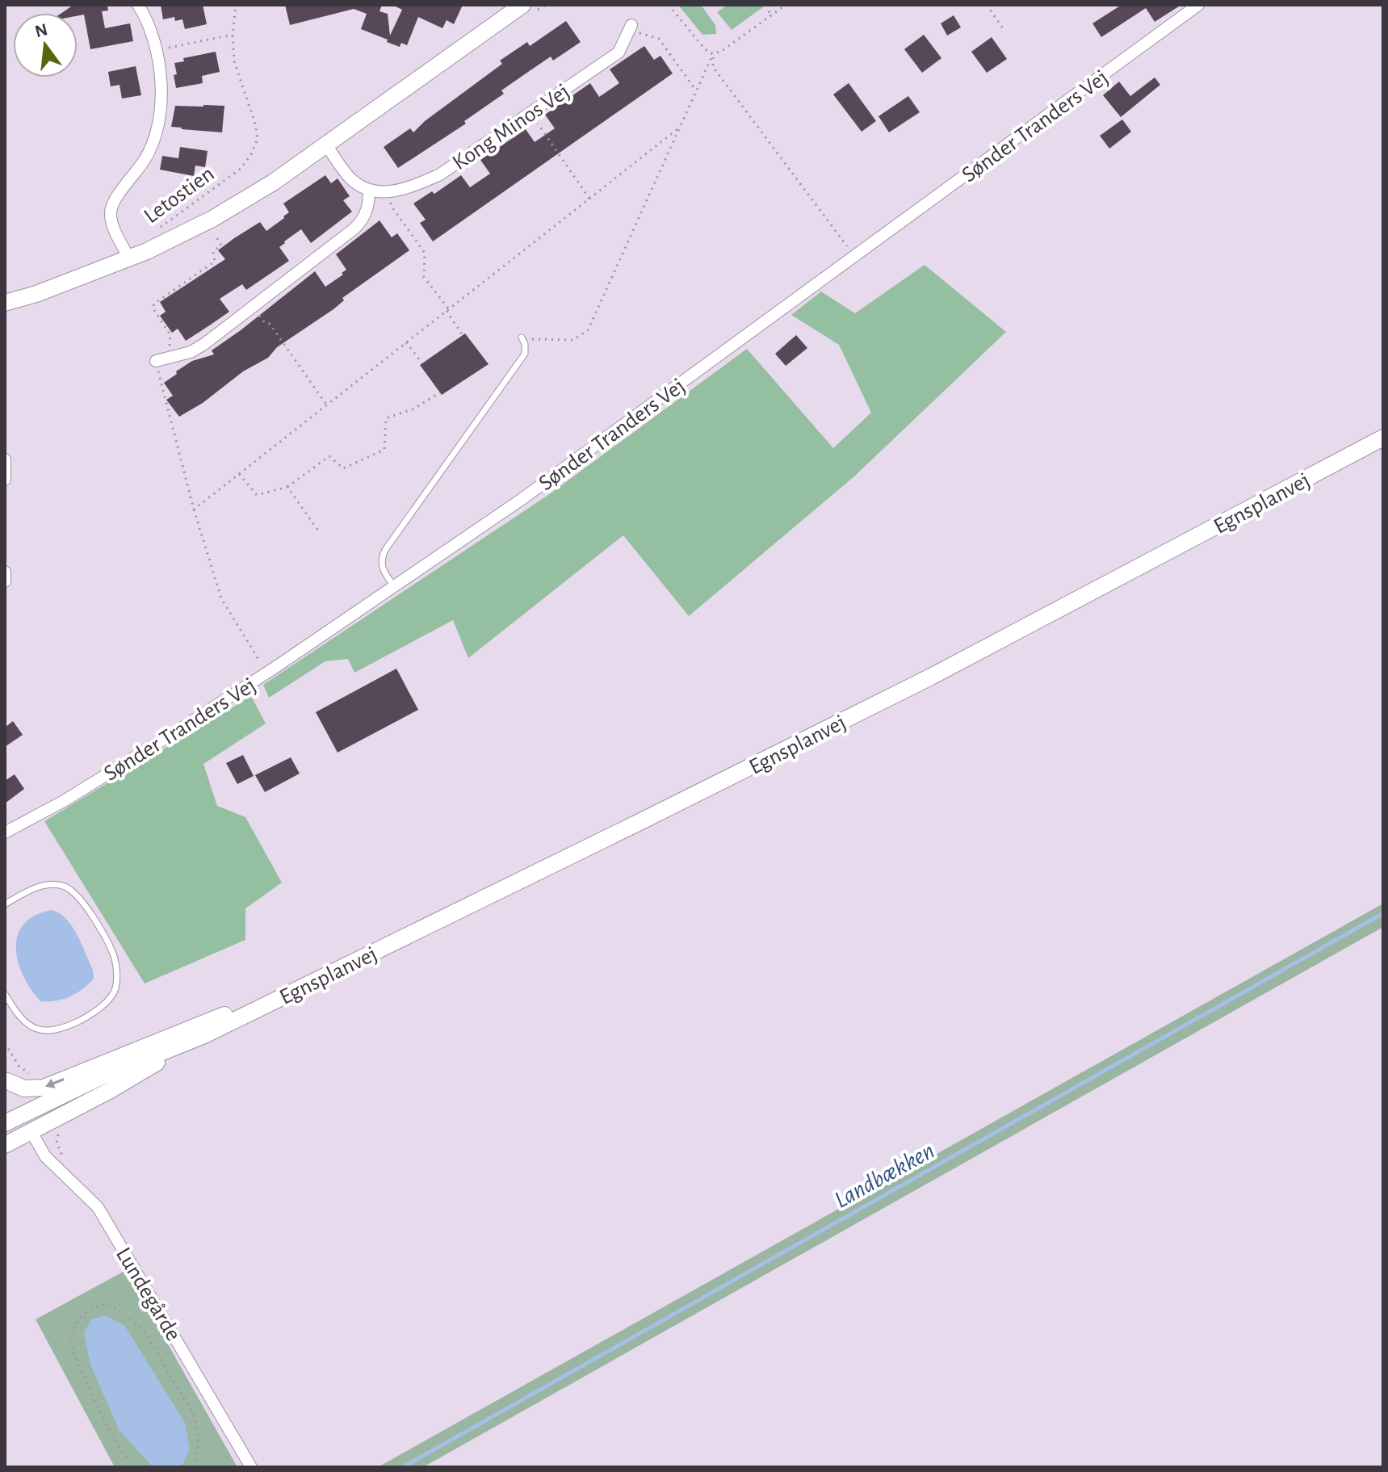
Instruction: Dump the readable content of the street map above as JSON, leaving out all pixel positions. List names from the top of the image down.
{
  "streets": {
    "main road": ["Egnsplanvej"],
    "street": ["Sønder Tranders Vej", "Kong Minos Vej", "Lundegårde"],
    "path": ["Letostien"]
  },
  "crossings": [
    ["Egnsplanvej", "Lundegårde"]
  ],
  "water": ["Landbækken"],
  "north": "top"
}
